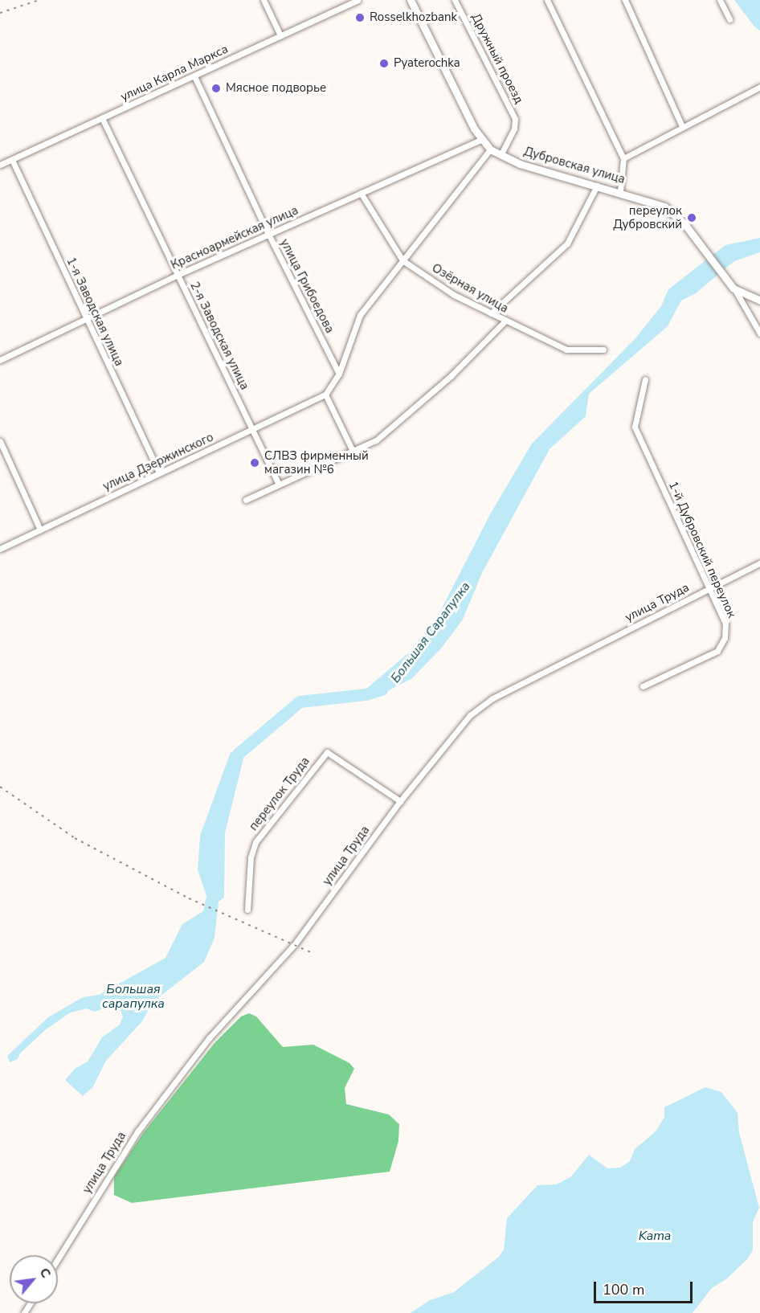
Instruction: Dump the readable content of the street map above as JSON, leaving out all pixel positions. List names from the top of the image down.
{
  "streets": {
    "main road": ["Дубровская улица"],
    "street": [
      "Дружный проезд",
      "улица Карла Маркса",
      "Красноармейская улица",
      "улица Грибоедова",
      "Озёрная улица",
      "1-я Заводская улица",
      "2-я Заводская улица",
      "улица Дзержинского",
      "1-й Дубровский переулок",
      "улица Труда",
      "переулок Труда"
    ]
  },
  "crossings": [
    ["Дружный проезд", "Дубровская улица"],
    ["улица Карла Маркса", "улица Грибоедова"],
    ["улица Карла Маркса", "1-я Заводская улица"],
    ["улица Карла Маркса", "2-я Заводская улица"],
    ["Дубровская улица", "Красноармейская улица"],
    ["Красноармейская улица", "улица Грибоедова"],
    ["Красноармейская улица", "Озёрная улица"],
    ["Красноармейская улица", "1-я Заводская улица"],
    ["Красноармейская улица", "2-я Заводская улица"],
    ["1-я Заводская улица", "улица Дзержинского"],
    ["2-я Заводская улица", "улица Дзержинского"],
    ["1-й Дубровский переулок", "улица Труда"],
    ["улица Труда", "переулок Труда"]
  ],
  "water": ["Большая Сарапулка", "Большая сарапулка", "Kama"],
  "places": [
    "Rosselkhozbank",
    "Pyaterochka",
    "Мясное подворье",
    "переулок Дубровский",
    "СЛВЗ фирменный магазин №6"
  ],
  "scale_bar": "100 m",
  "north": "top right"
}
